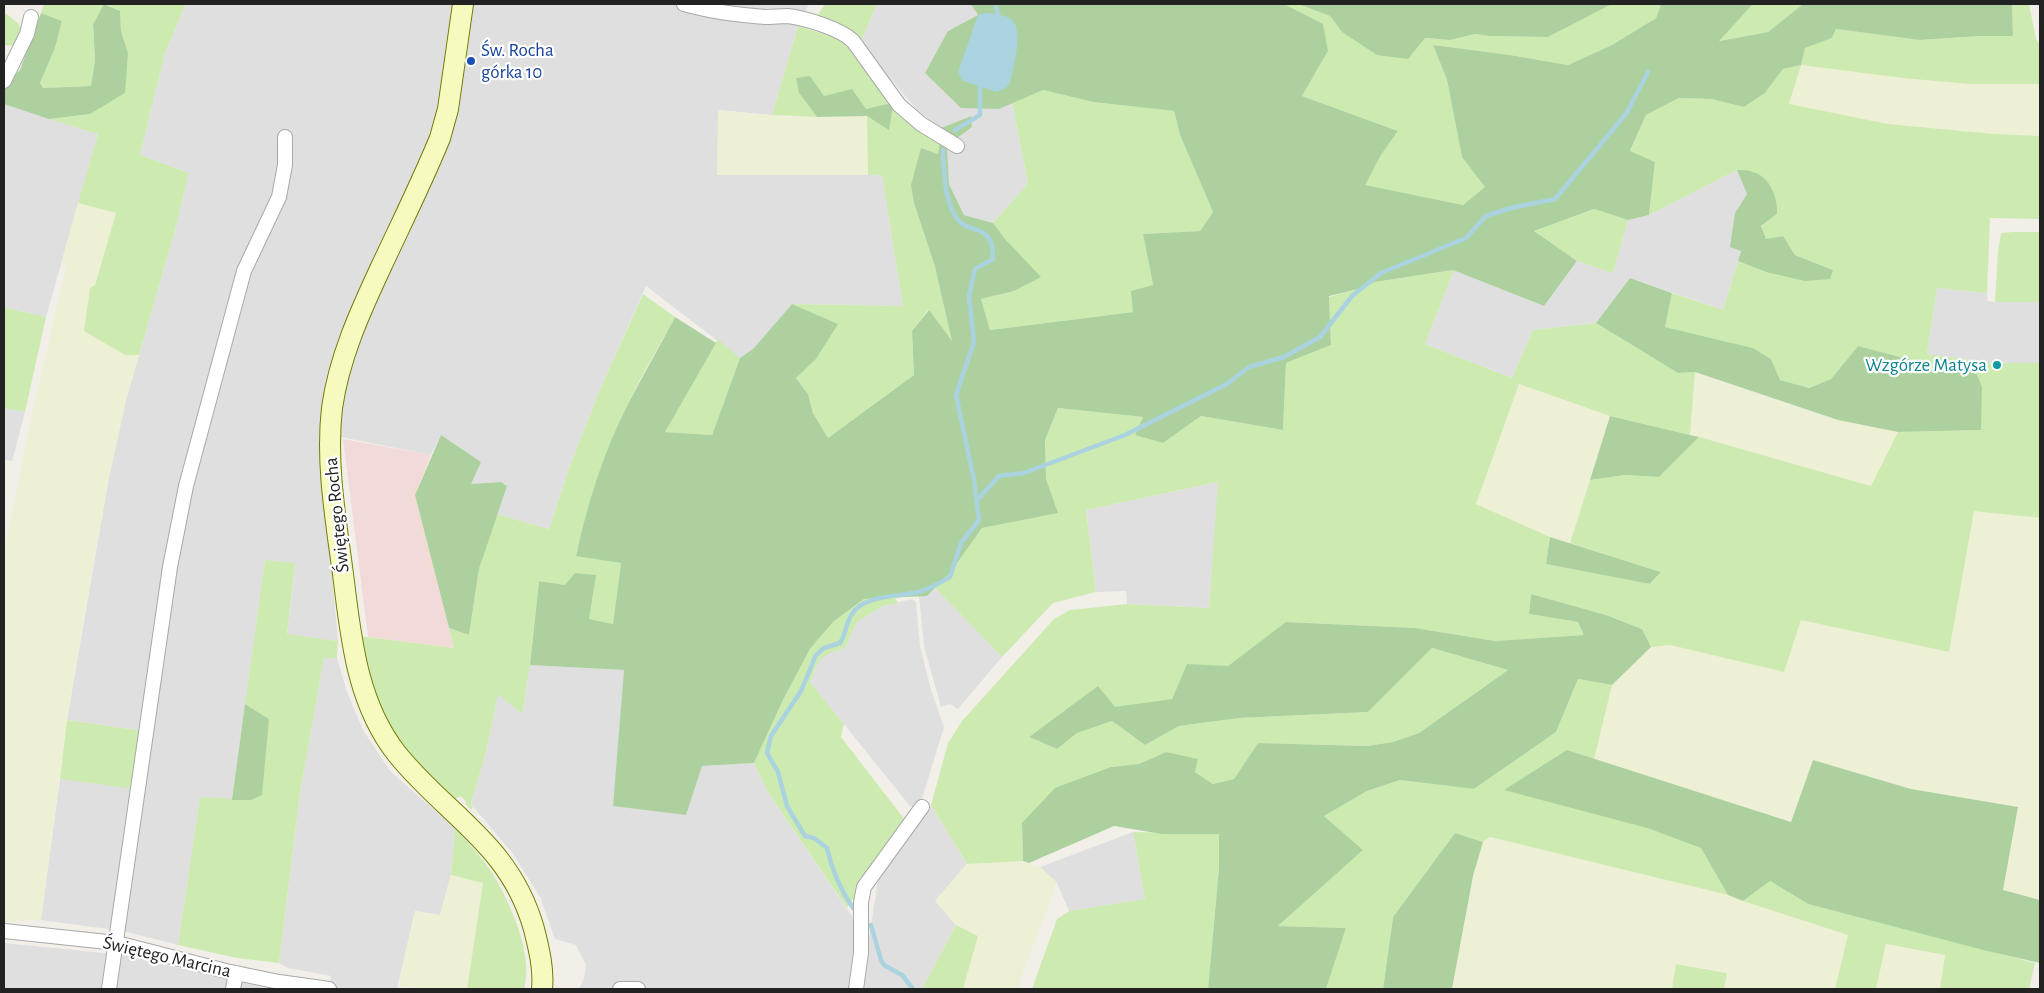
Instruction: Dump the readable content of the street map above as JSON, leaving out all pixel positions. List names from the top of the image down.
{
  "streets": {
    "street": ["Świętego Rocha", "Świętego Marcina"]
  },
  "places": ["Św. Rocha górka 10", "Wzgórze Matysa"]
}
